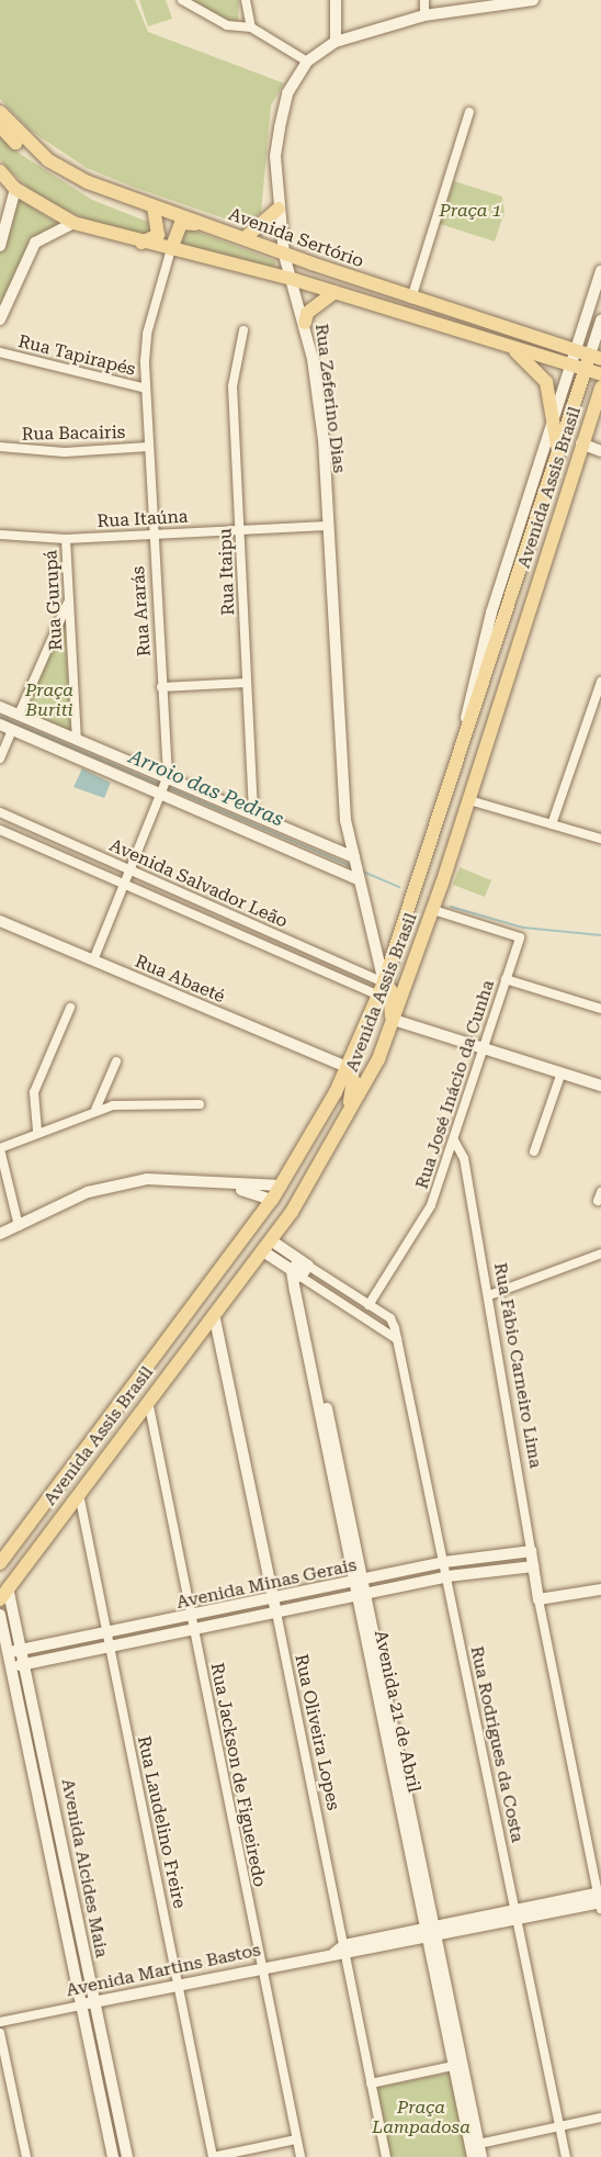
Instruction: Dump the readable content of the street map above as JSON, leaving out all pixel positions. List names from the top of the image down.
{
  "streets": {
    "main road": ["Avenida Sertório", "Avenida Assis Brasil"],
    "street": [
      "Rua Tapirapés",
      "Rua Zeferino Dias",
      "Rua Bacairis",
      "Rua Itaúna",
      "Rua Itaipu",
      "Rua Gurupá",
      "Rua Ararás",
      "Avenida Salvador Leão",
      "Rua Abaeté",
      "Rua José Inácio da Cunha",
      "Rua Fábio Carneiro Lima",
      "Avenida Minas Gerais",
      "Avenida 21 de Abril",
      "Rua Oliveira Lopes",
      "Rua Rodrigues da Costa",
      "Rua Jackson de Figueiredo",
      "Rua Laudelino Freire",
      "Avenida Alcides Maia",
      "Avenida Martins Bastos"
    ]
  },
  "crossings": [
    ["Avenida Sertório", "Rua Zeferino Dias"],
    ["Avenida Sertório", "Avenida Assis Brasil"],
    ["Avenida Sertório", "Rua Ararás"],
    ["Rua Tapirapés", "Rua Ararás"],
    ["Rua Zeferino Dias", "Avenida Assis Brasil"],
    ["Rua Zeferino Dias", "Rua Itaúna"],
    ["Rua Zeferino Dias", "Avenida Salvador Leão"],
    ["Rua Bacairis", "Rua Ararás"],
    ["Avenida Assis Brasil", "Avenida Salvador Leão"],
    ["Avenida Assis Brasil", "Rua Abaeté"],
    ["Avenida Assis Brasil", "Rua José Inácio da Cunha"],
    ["Avenida Assis Brasil", "Rua Oliveira Lopes"],
    ["Avenida Assis Brasil", "Rua Jackson de Figueiredo"],
    ["Avenida Assis Brasil", "Rua Laudelino Freire"],
    ["Avenida Assis Brasil", "Avenida Alcides Maia"],
    ["Rua Itaúna", "Rua Itaipu"],
    ["Rua Itaúna", "Rua Gurupá"],
    ["Rua Itaúna", "Rua Ararás"],
    ["Rua Ararás", "Avenida Salvador Leão"],
    ["Rua Ararás", "Rua Abaeté"],
    ["Rua José Inácio da Cunha", "Rua Fábio Carneiro Lima"],
    ["Rua José Inácio da Cunha", "Rua Rodrigues da Costa"],
    ["Rua Fábio Carneiro Lima", "Avenida Minas Gerais"],
    ["Avenida Minas Gerais", "Avenida 21 de Abril"],
    ["Avenida Minas Gerais", "Rua Oliveira Lopes"],
    ["Avenida Minas Gerais", "Rua Rodrigues da Costa"],
    ["Avenida Minas Gerais", "Rua Jackson de Figueiredo"],
    ["Avenida Minas Gerais", "Rua Laudelino Freire"],
    ["Avenida Minas Gerais", "Avenida Alcides Maia"],
    ["Avenida 21 de Abril", "Avenida Martins Bastos"],
    ["Rua Oliveira Lopes", "Avenida Martins Bastos"],
    ["Rua Rodrigues da Costa", "Avenida Martins Bastos"],
    ["Rua Jackson de Figueiredo", "Avenida Martins Bastos"],
    ["Rua Laudelino Freire", "Avenida Martins Bastos"],
    ["Avenida Alcides Maia", "Avenida Martins Bastos"]
  ],
  "water": ["Arroio das Pedras"],
  "parks": ["Praça 1", "Praça Buriti", "Praça Lampadosa"]
}
